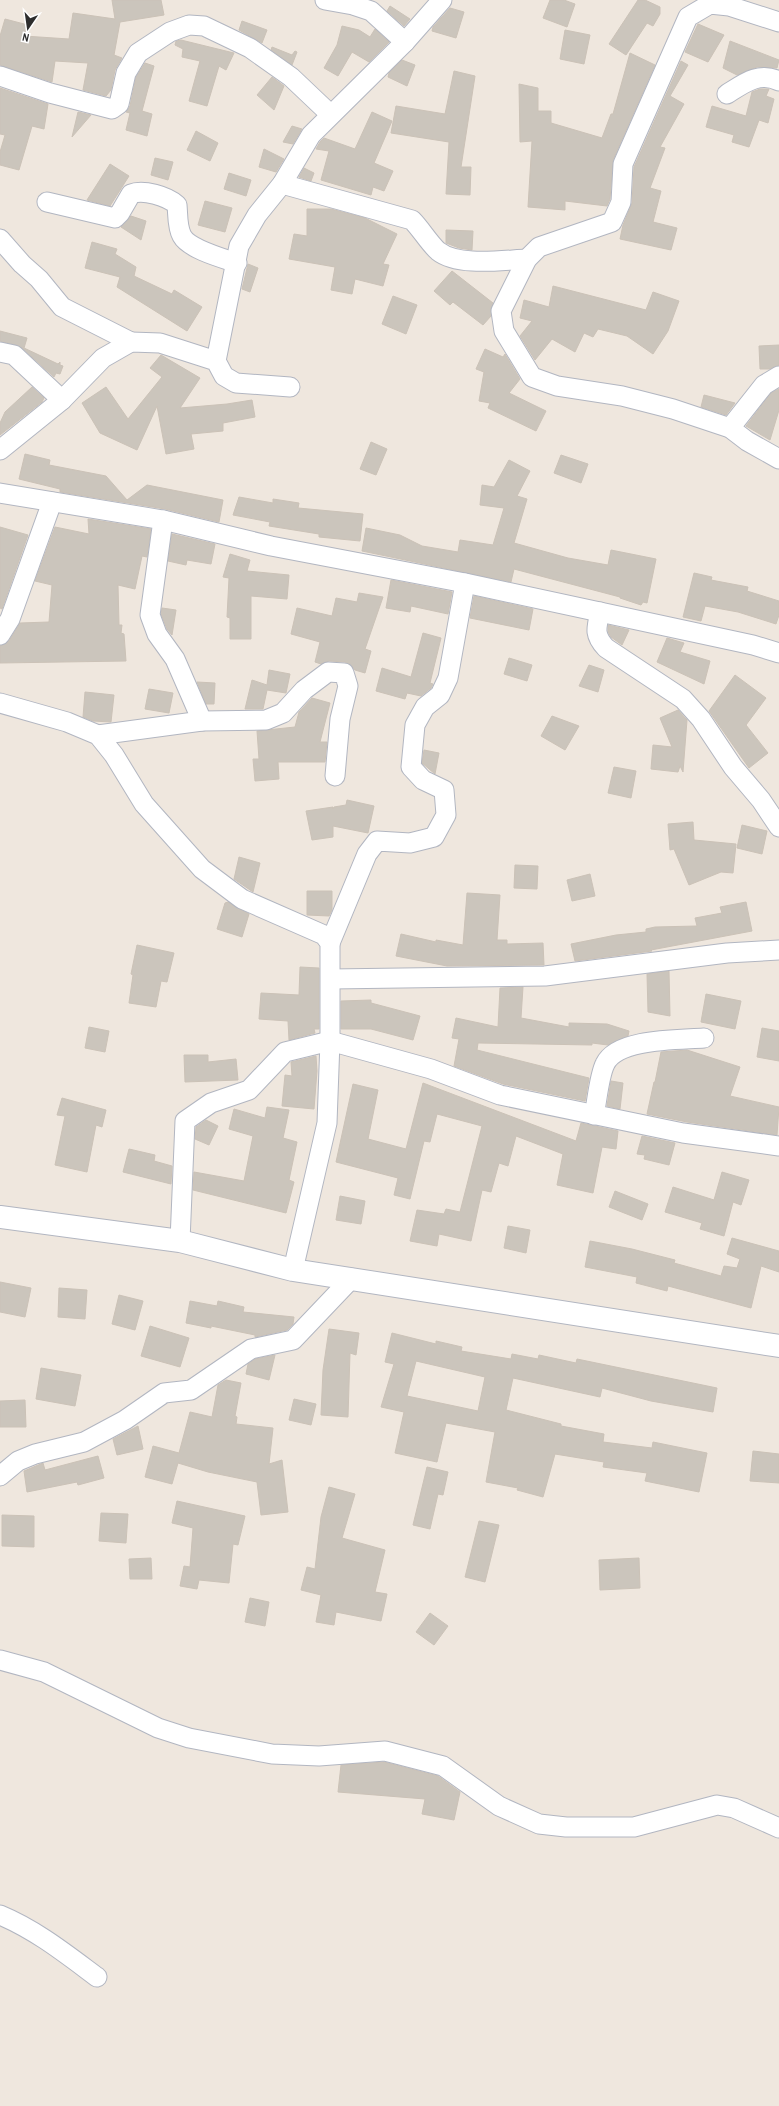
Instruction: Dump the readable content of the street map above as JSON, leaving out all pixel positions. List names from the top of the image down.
{
  "north": "bottom"
}
